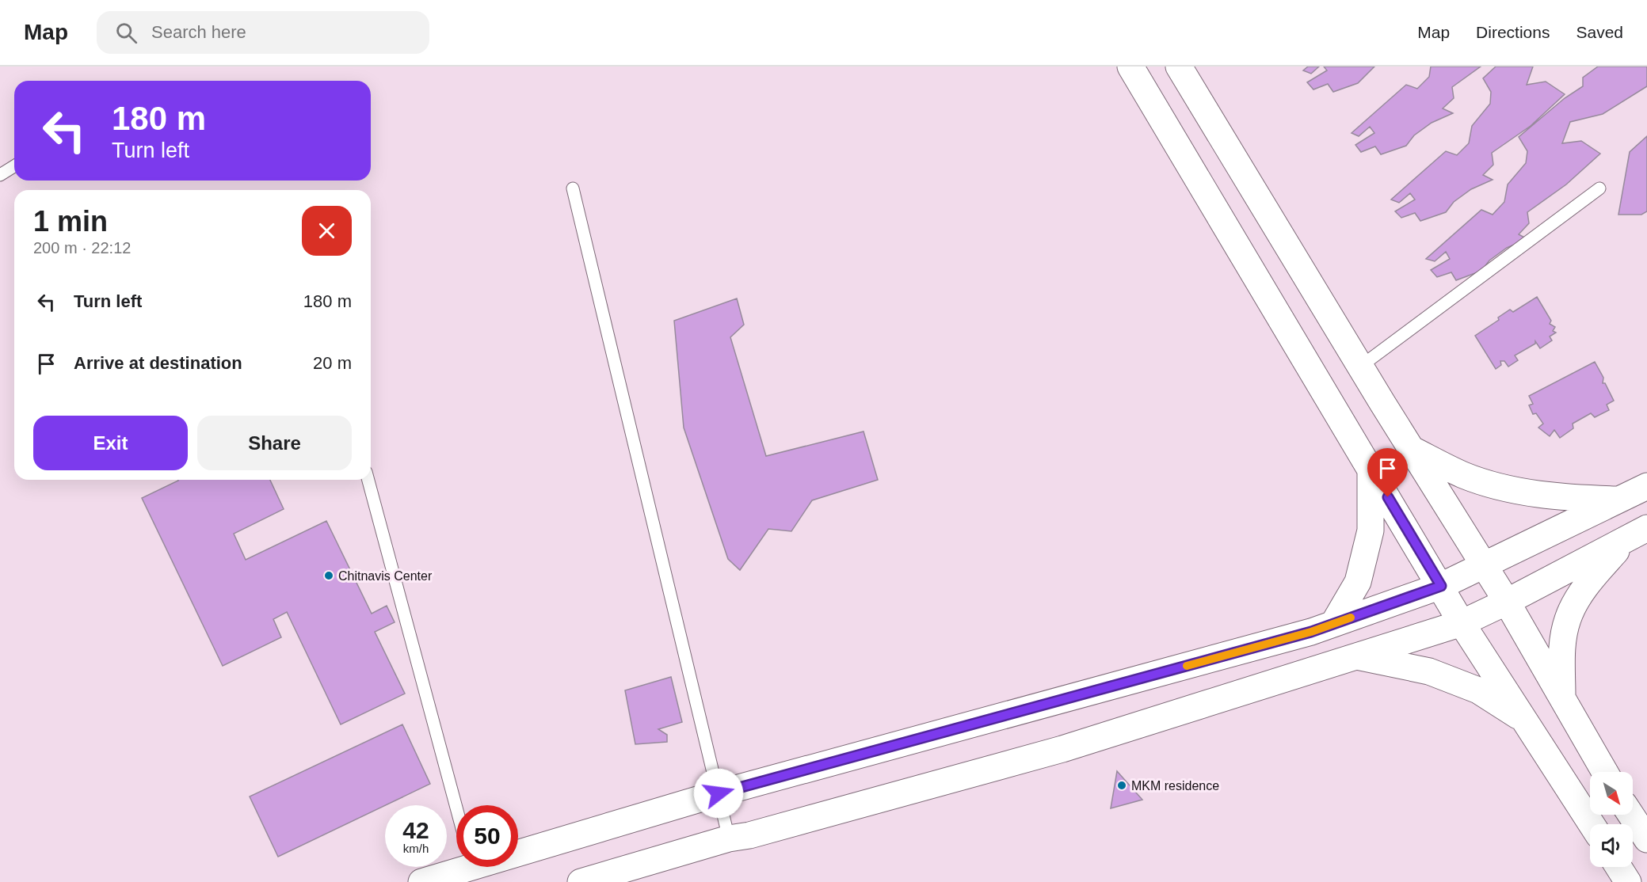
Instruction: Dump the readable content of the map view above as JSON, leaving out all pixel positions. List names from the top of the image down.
{
  "places": ["Chitnavis Center", "MKM residence"],
  "north": "bottom right",
  "page": {
    "header": "Map",
    "search": "Search here",
    "nav": ["Map", "Directions", "Saved"],
    "turn": ["180 m", "Turn left"],
    "heading": ["1 min", "200 m · 22:12"],
    "list": [
      {
        "name": "Turn left",
        "value": "180 m"
      },
      {
        "name": "Arrive at destination",
        "value": "20 m"
      }
    ],
    "buttons": ["Exit", "Share"],
    "speed": "42 km/h",
    "limit": "50"
  }
}
